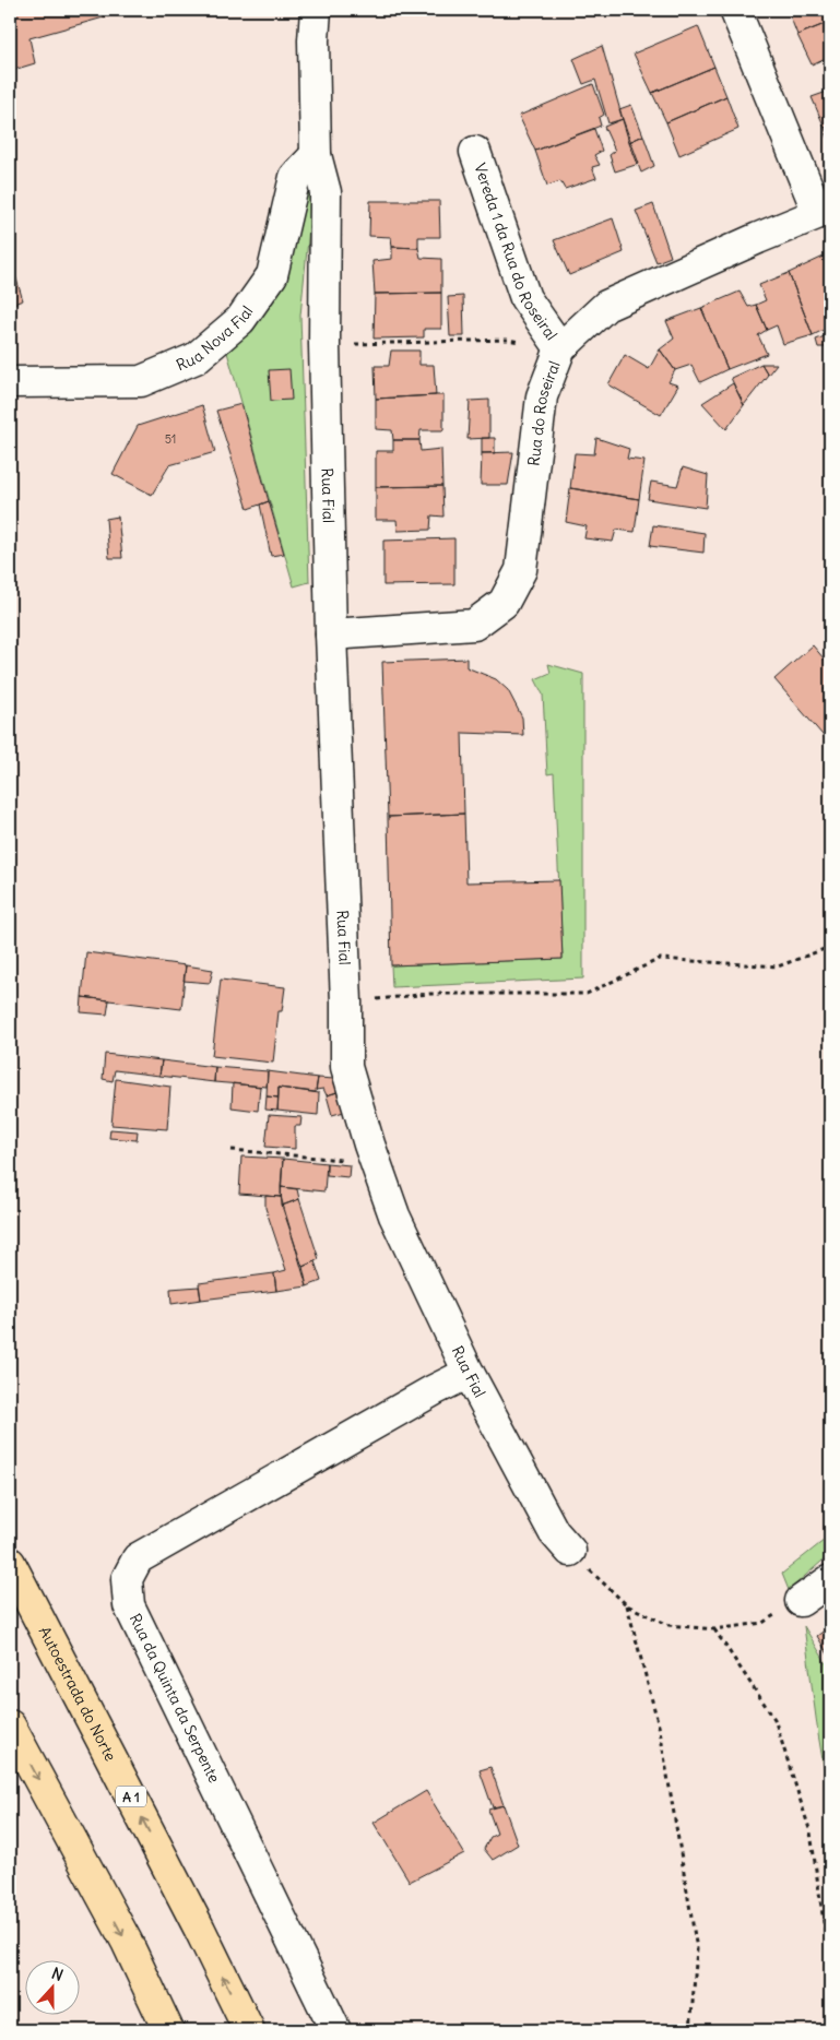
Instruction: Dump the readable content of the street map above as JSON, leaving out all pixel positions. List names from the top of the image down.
{
  "streets": {
    "highway": ["Autoestrada do Norte", "A 1"],
    "street": [
      "Vereda 1 da Rua do Roseiral",
      "Rua Nova Fial",
      "Rua do Roseiral",
      "Rua Fial",
      "Rua da Quinta da Serpente"
    ]
  },
  "crossings": [
    ["Vereda 1 da Rua do Roseiral", "Rua do Roseiral"],
    ["Rua Nova Fial", "Rua Fial"],
    ["Rua do Roseiral", "Rua Fial"],
    ["Rua Fial", "Rua da Quinta da Serpente"]
  ],
  "house_numbers": ["51"],
  "north": "top"
}
